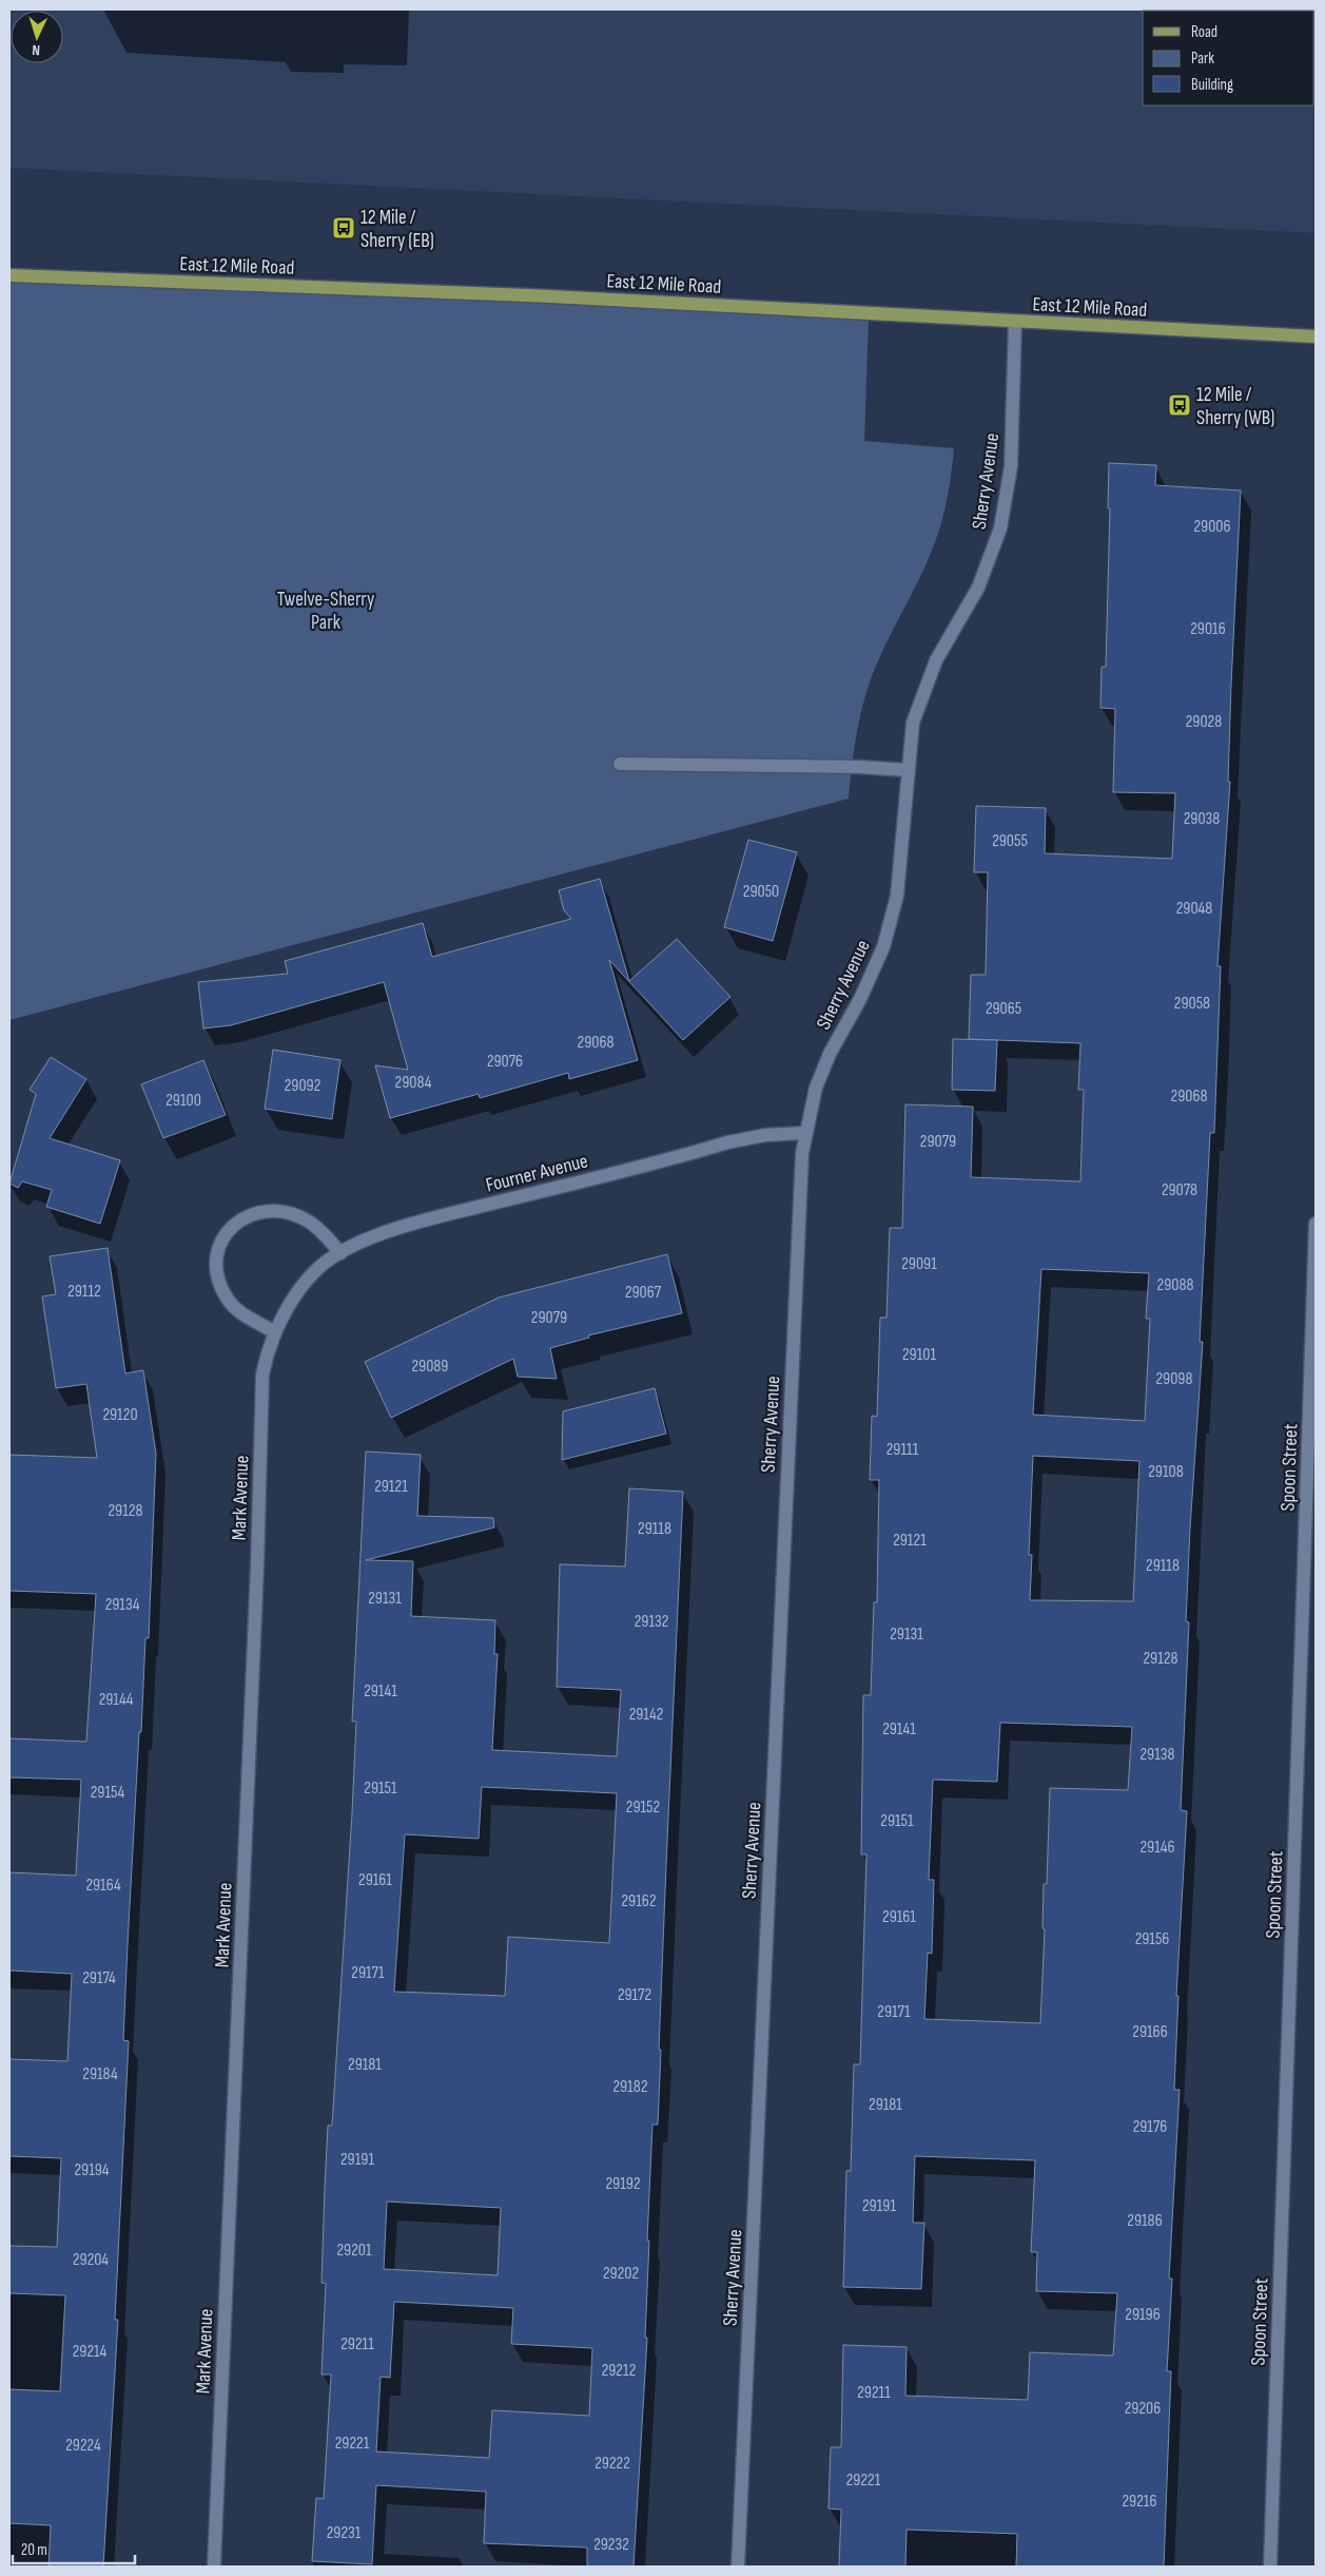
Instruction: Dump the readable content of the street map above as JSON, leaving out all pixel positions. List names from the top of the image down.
{
  "streets": {
    "main road": ["East 12 Mile Road"],
    "street": [
      "Sherry Avenue",
      "Fourner Avenue",
      "Spoon Street",
      "Mark Avenue"
    ]
  },
  "crossings": [
    ["East 12 Mile Road", "Sherry Avenue"],
    ["Sherry Avenue", "Fourner Avenue"],
    ["Fourner Avenue", "Mark Avenue"]
  ],
  "parks": ["Twelve-Sherry Park"],
  "places": {
    "bus stop": ["12 Mile / Sherry (EB)", "12 Mile / Sherry (WB)"]
  },
  "house_numbers": [
    "29006",
    "29016",
    "29028",
    "29038",
    "29055",
    "29050",
    "29048",
    "29058",
    "29065",
    "29068",
    "29076",
    "29084",
    "29092",
    "29068",
    "29100",
    "29079",
    "29078",
    "29091",
    "29088",
    "29112",
    "29067",
    "29079",
    "29101",
    "29089",
    "29098",
    "29120",
    "29111",
    "29108",
    "29121",
    "29128",
    "29118",
    "29121",
    "29118",
    "29131",
    "29134",
    "29132",
    "29131",
    "29128",
    "29141",
    "29144",
    "29142",
    "29141",
    "29138",
    "29151",
    "29154",
    "29152",
    "29151",
    "29146",
    "29161",
    "29164",
    "29162",
    "29161",
    "29156",
    "29171",
    "29174",
    "29172",
    "29171",
    "29166",
    "29181",
    "29184",
    "29182",
    "29181",
    "29176",
    "29191",
    "29194",
    "29192",
    "29191",
    "29186",
    "29201",
    "29204",
    "29202",
    "29196",
    "29211",
    "29214",
    "29212",
    "29211",
    "29206",
    "29221",
    "29224",
    "29222",
    "29221",
    "29216",
    "29231",
    "29232"
  ],
  "legend": ["Road", "Park", "Building"],
  "scale_bar": "20 m",
  "north": "bottom"
}
